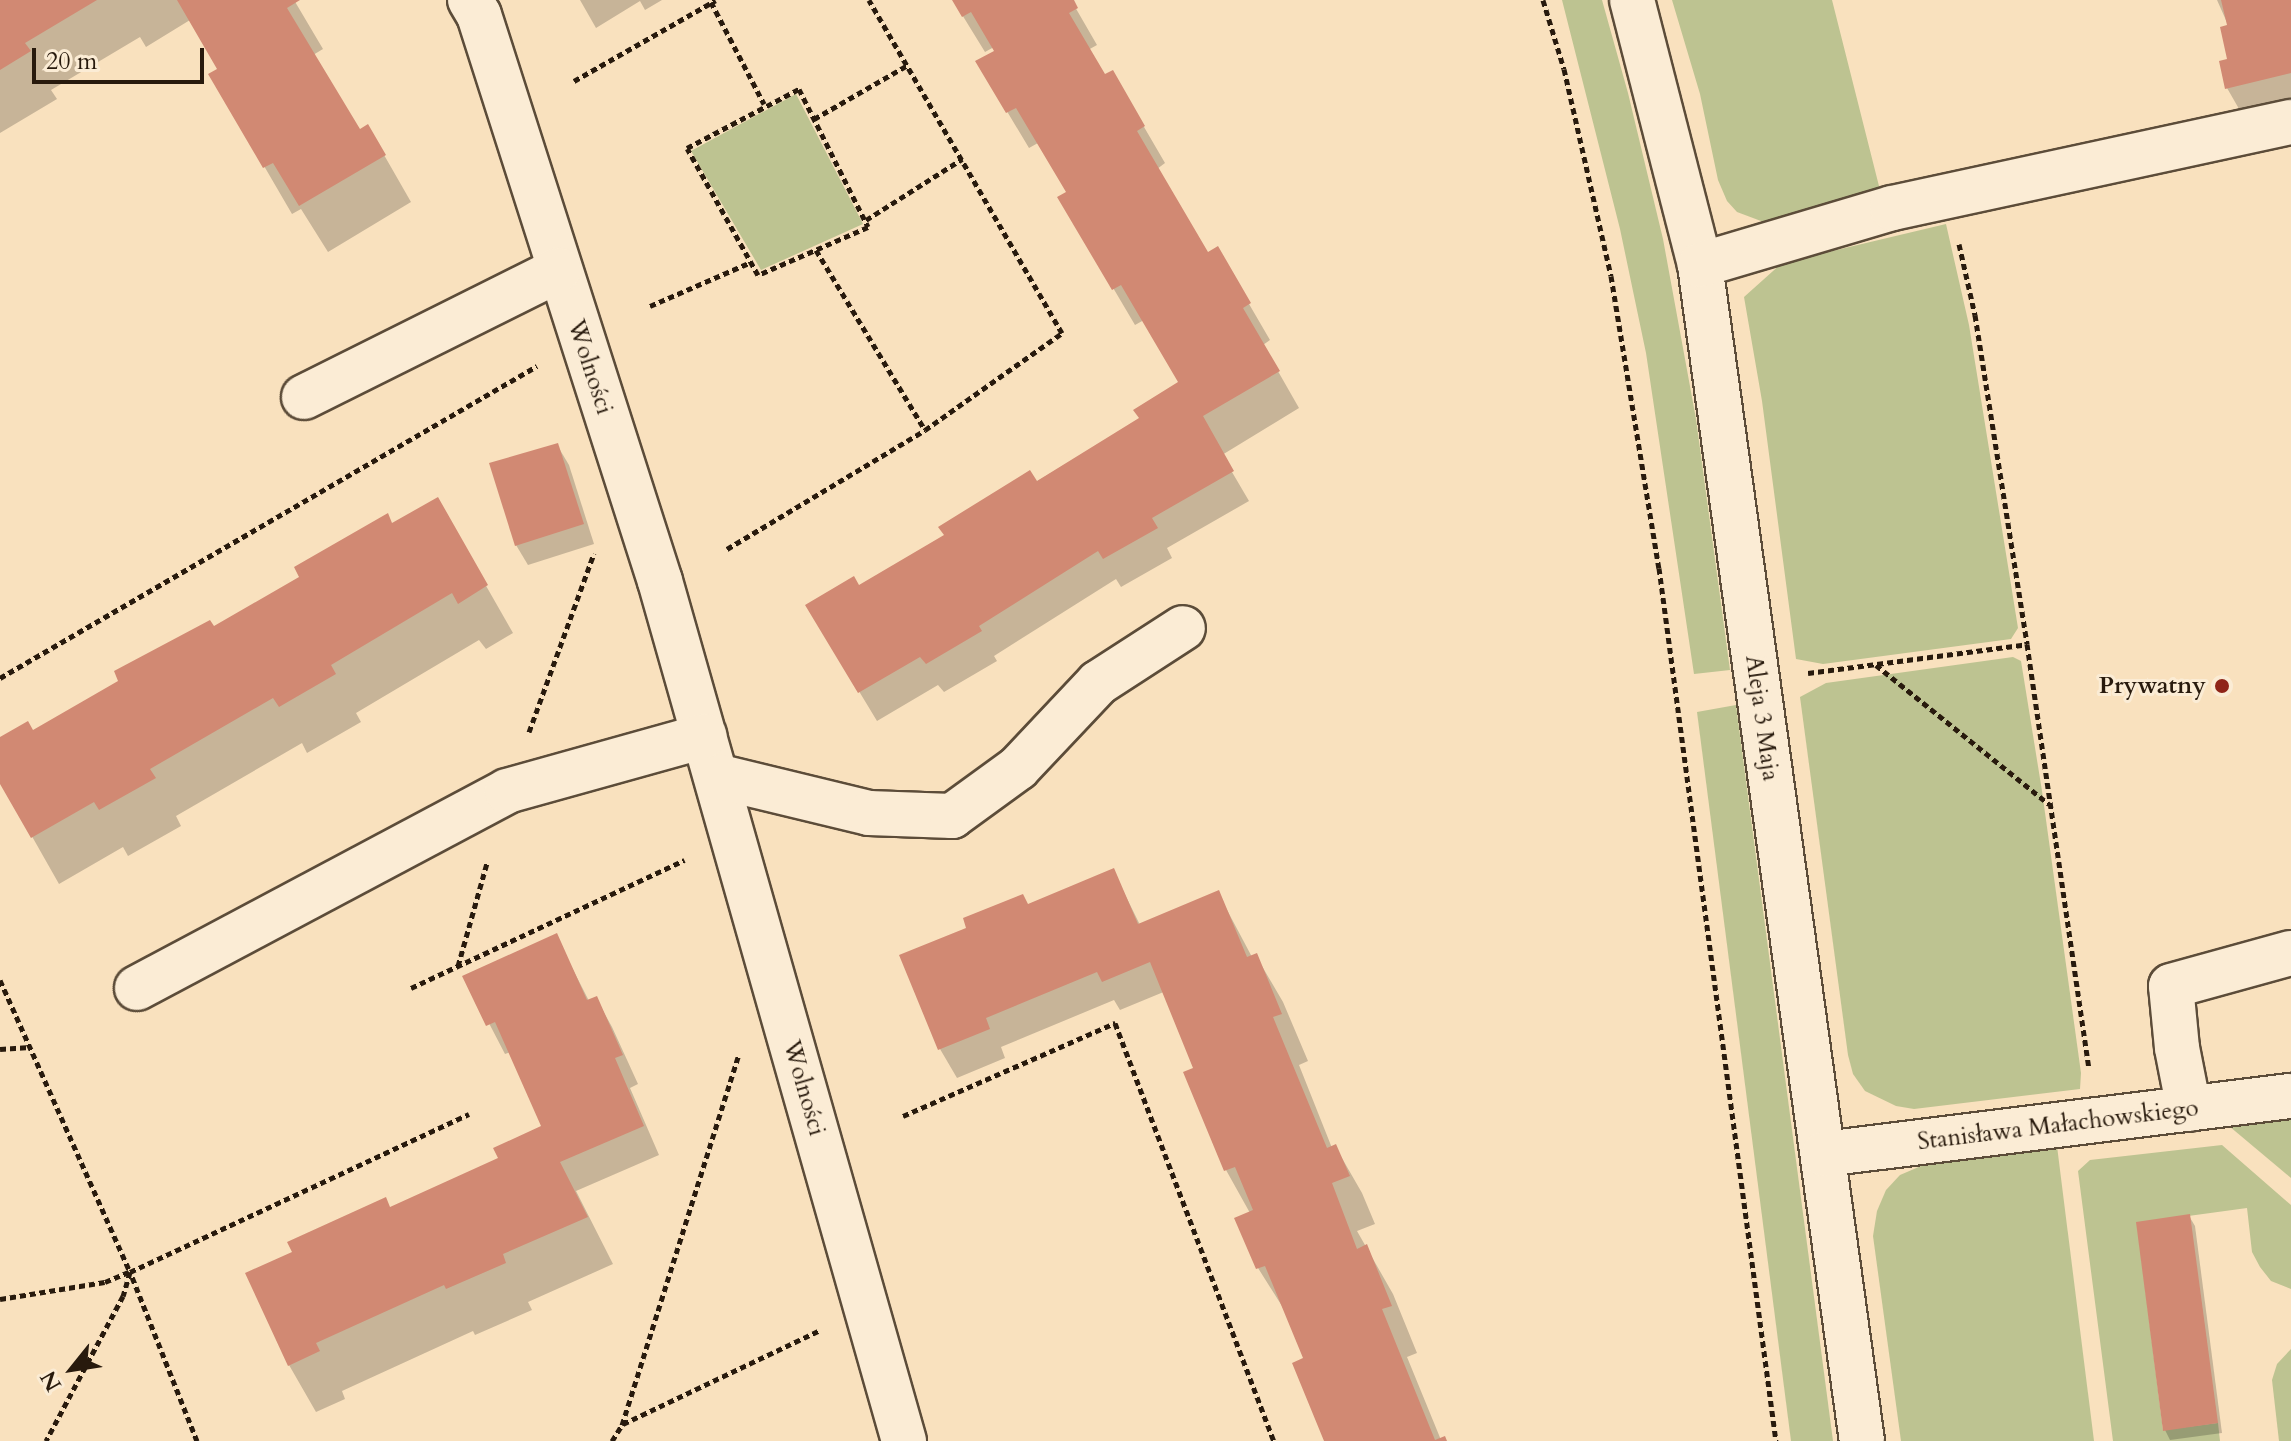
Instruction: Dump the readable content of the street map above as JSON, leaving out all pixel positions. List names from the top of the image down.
{
  "streets": {
    "street": ["Wolności", "Aleja 3 Maja", "Stanisława Małachowskiego"]
  },
  "crossings": [
    ["Aleja 3 Maja", "Stanisława Małachowskiego"]
  ],
  "places": ["Prywatny"],
  "scale_bar": "20 m",
  "north": "bottom left"
}
